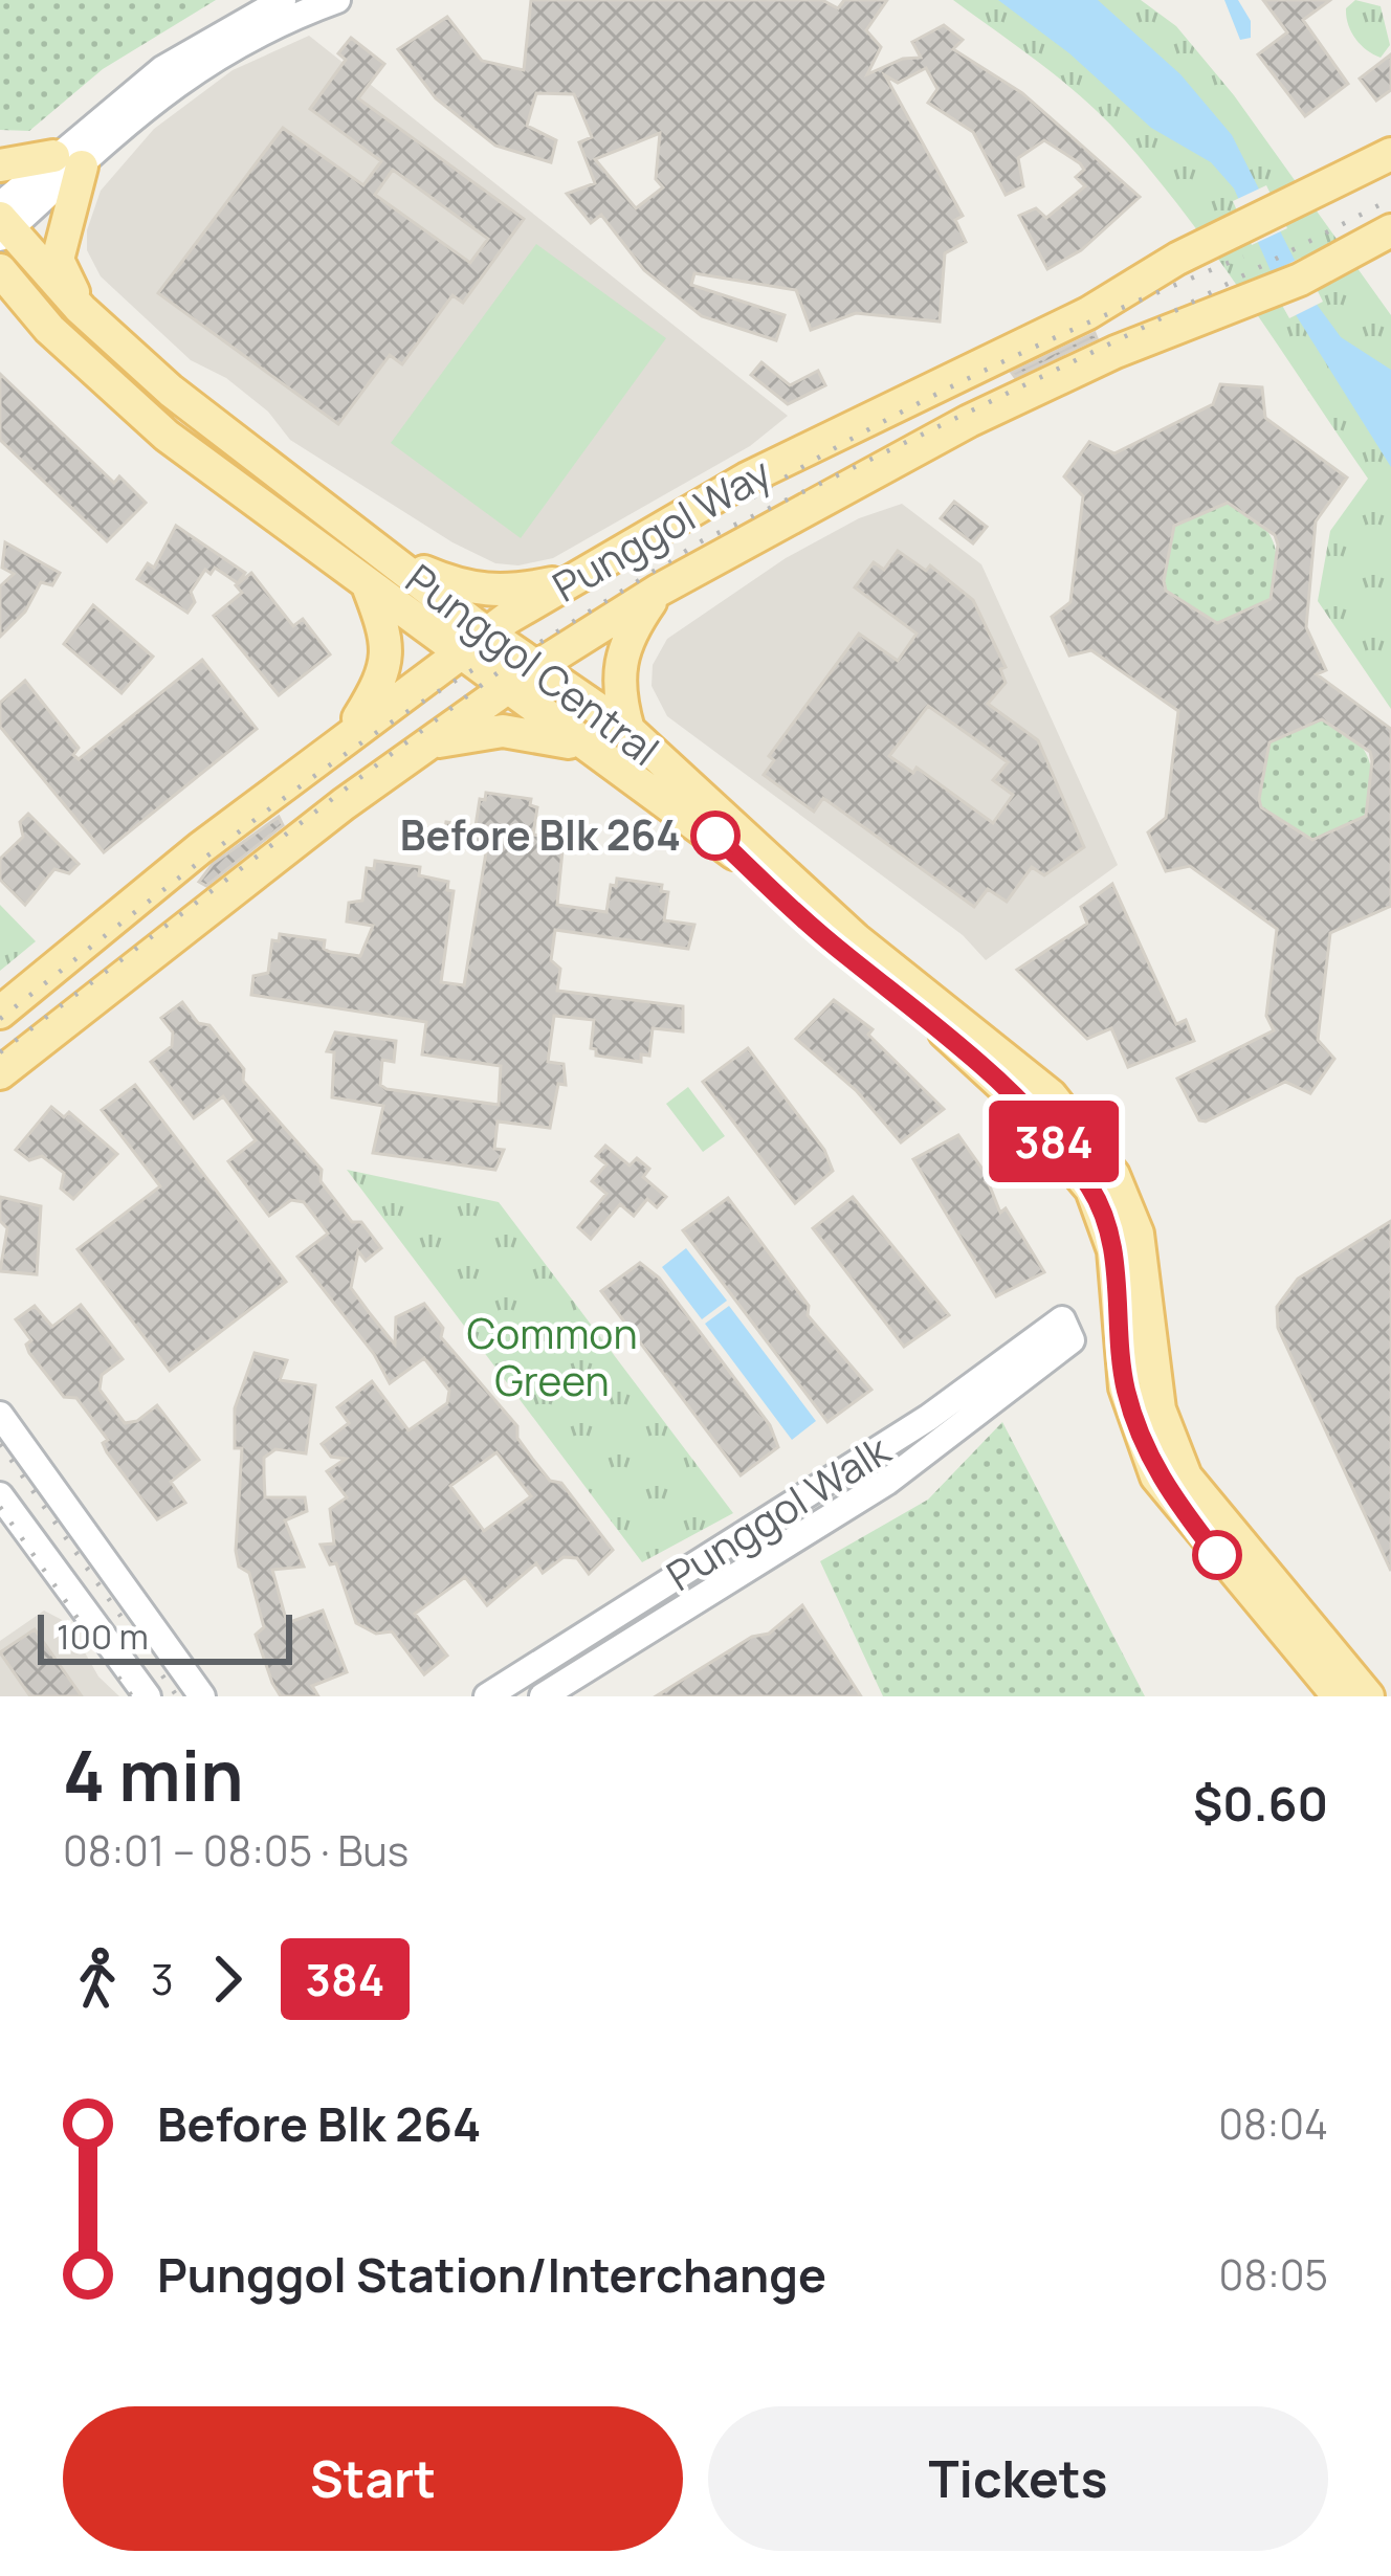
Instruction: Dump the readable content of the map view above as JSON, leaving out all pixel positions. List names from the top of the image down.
{
  "streets": {
    "main road": ["Punggol Way", "Punggol Central"],
    "street": ["Punggol Walk"]
  },
  "crossings": [
    ["Punggol Way", "Punggol Central"]
  ],
  "parks": ["Common Green"],
  "places": ["Before Blk 264"],
  "lines": ["bus line 384"],
  "scale_bar": "100 m",
  "page": {
    "on_map": "384",
    "scale": "100 m",
    "heading": ["4 min", "08:01 – 08:05 · Bus", "$0.60"],
    "legs": ["3", "384"],
    "list": [
      {
        "name": "Before Blk 264",
        "value": "08:04"
      },
      {
        "name": "Punggol Station/Interchange",
        "value": "08:05"
      }
    ],
    "buttons": ["Start", "Tickets"]
  }
}
